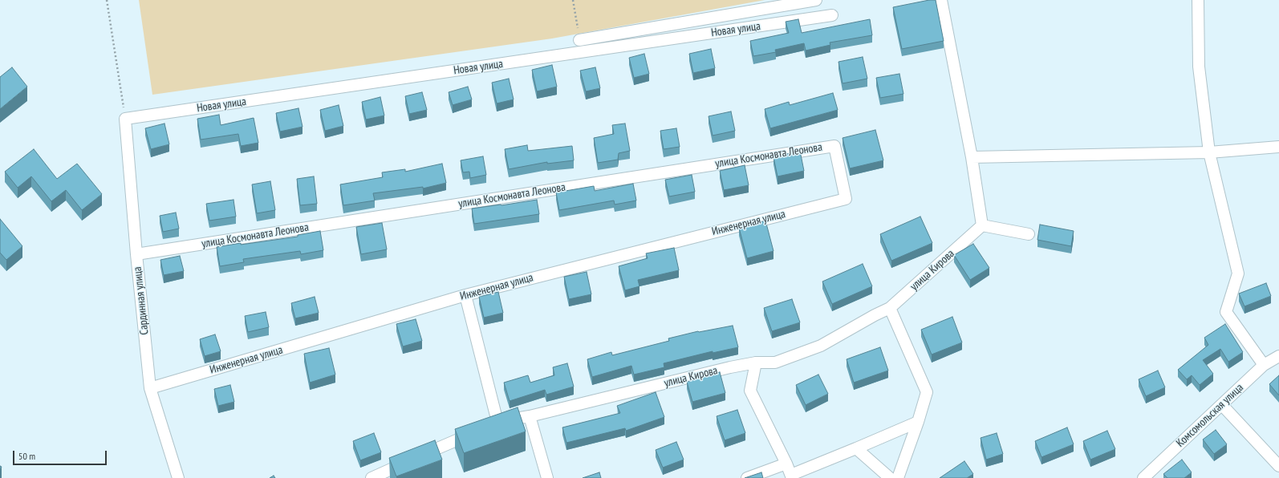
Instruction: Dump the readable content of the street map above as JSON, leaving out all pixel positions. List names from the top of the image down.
{
  "streets": {
    "street": [
      "Новая улица",
      "улица Космонавта Леонова",
      "Инженерная улица",
      "улица Кирова",
      "Сардинная улица",
      "Комсомольская улица"
    ]
  },
  "crossings": [
    ["Новая улица", "Сардинная улица"],
    ["улица Космонавта Леонова", "Инженерная улица"],
    ["улица Космонавта Леонова", "Сардинная улица"],
    ["Инженерная улица", "Сардинная улица"]
  ],
  "scale_bar": "50 m"
}
